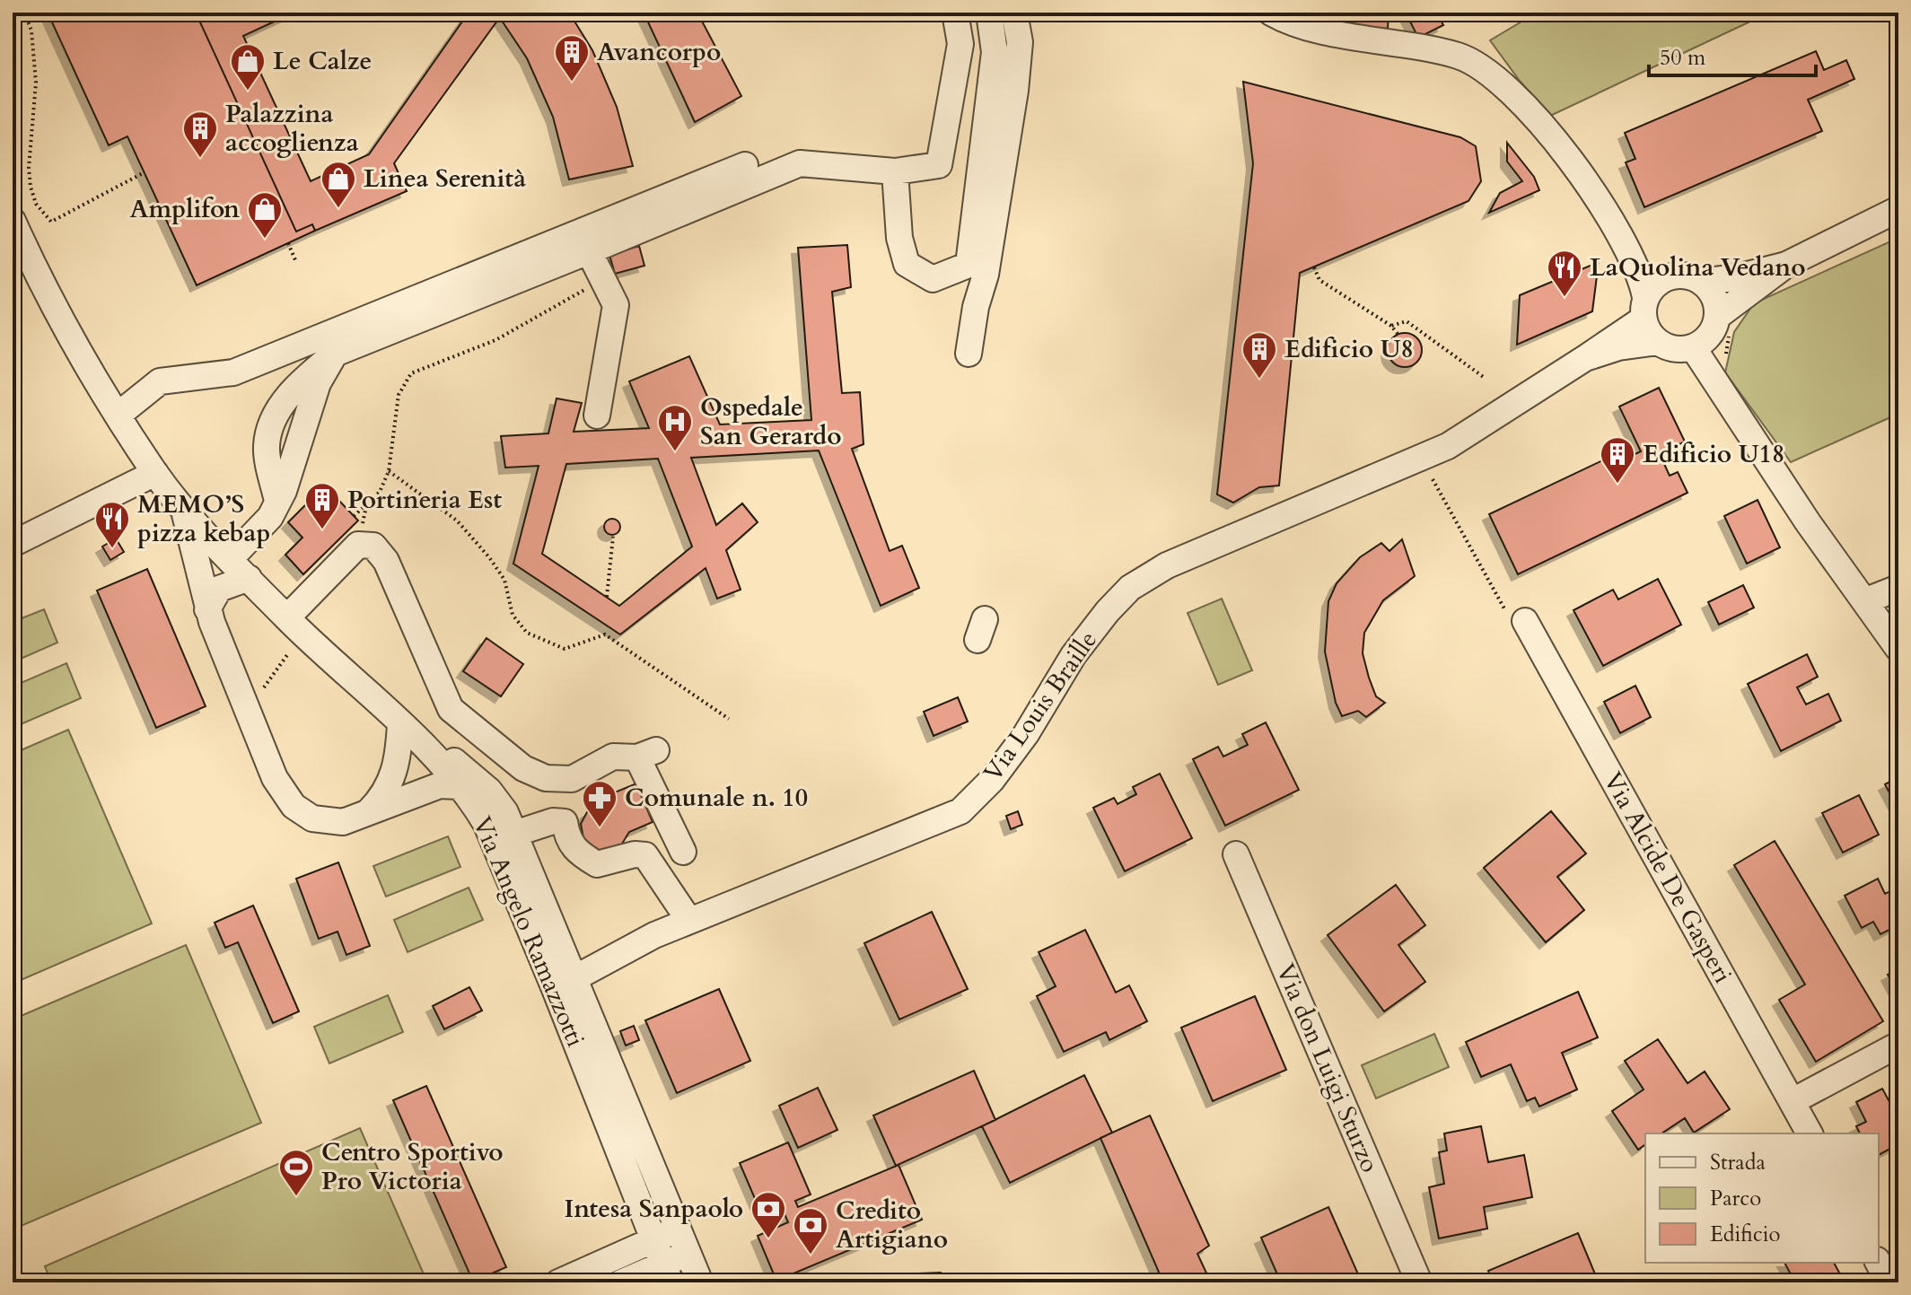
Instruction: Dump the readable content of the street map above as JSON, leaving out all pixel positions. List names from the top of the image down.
{
  "streets": {
    "street": [
      "Via Louis Braille",
      "Via Alcide De Gasperi",
      "Via Angelo Ramazzotti",
      "Via don Luigi Sturzo"
    ]
  },
  "crossings": [
    ["Via Louis Braille", "Via Angelo Ramazzotti"]
  ],
  "places": {
    "building": [
      "Avancorpo",
      "Palazzina accoglienza",
      "Edificio U8",
      "Edificio U18",
      "Portineria Est"
    ],
    "shop": ["Le Calze", "Linea Serenità", "Amplifon"],
    "restaurant": ["LaQuolina Vedano", "MEMO’S pizza kebap"],
    "hospital": ["Ospedale San Gerardo"],
    "pharmacy": ["Comunale n. 10"],
    "sports": ["Centro Sportivo Pro Victoria"],
    "bank": ["Intesa Sanpaolo", "Credito Artigiano"]
  },
  "legend": ["Strada", "Parco", "Edificio"],
  "scale_bar": "50 m"
}
